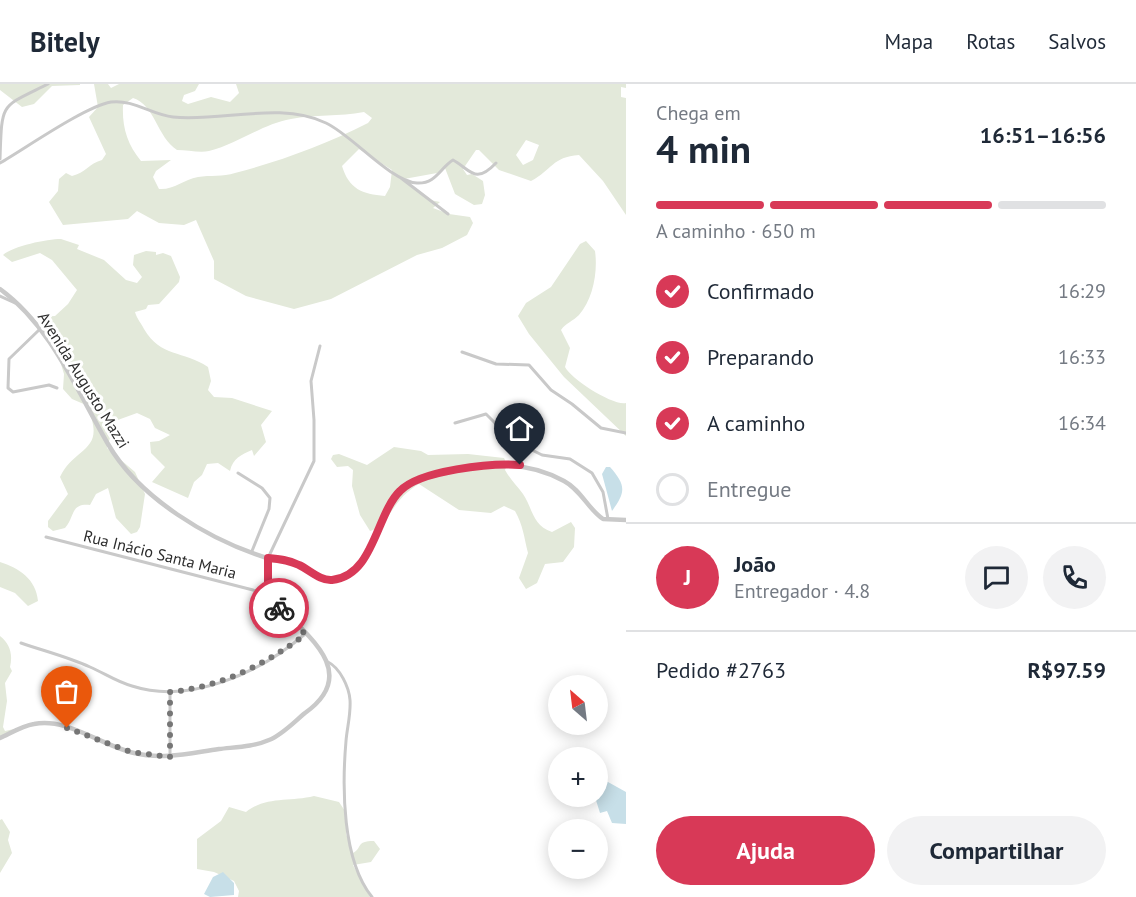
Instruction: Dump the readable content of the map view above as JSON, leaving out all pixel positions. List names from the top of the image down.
{
  "streets": {
    "street": ["Avenida Augusto Mazzi", "Rua Inácio Santa Maria"]
  },
  "north": "top left",
  "page": {
    "header": "Bitely",
    "nav": ["Mapa", "Rotas", "Salvos"],
    "heading": ["4 min", "Chega em", "16:51–16:56"],
    "panel": [
      "João",
      "Entregador · 4.8",
      "Pedido #2763",
      "R$97.59"
    ],
    "bar": "A caminho · 650 m",
    "list": [
      ["Confirmado", "16:29"],
      ["Preparando", "16:33"],
      ["A caminho", "16:34"],
      "Entregue"
    ],
    "round": "J",
    "map_buttons": ["+", "−"],
    "buttons": ["Ajuda", "Compartilhar"]
  }
}
